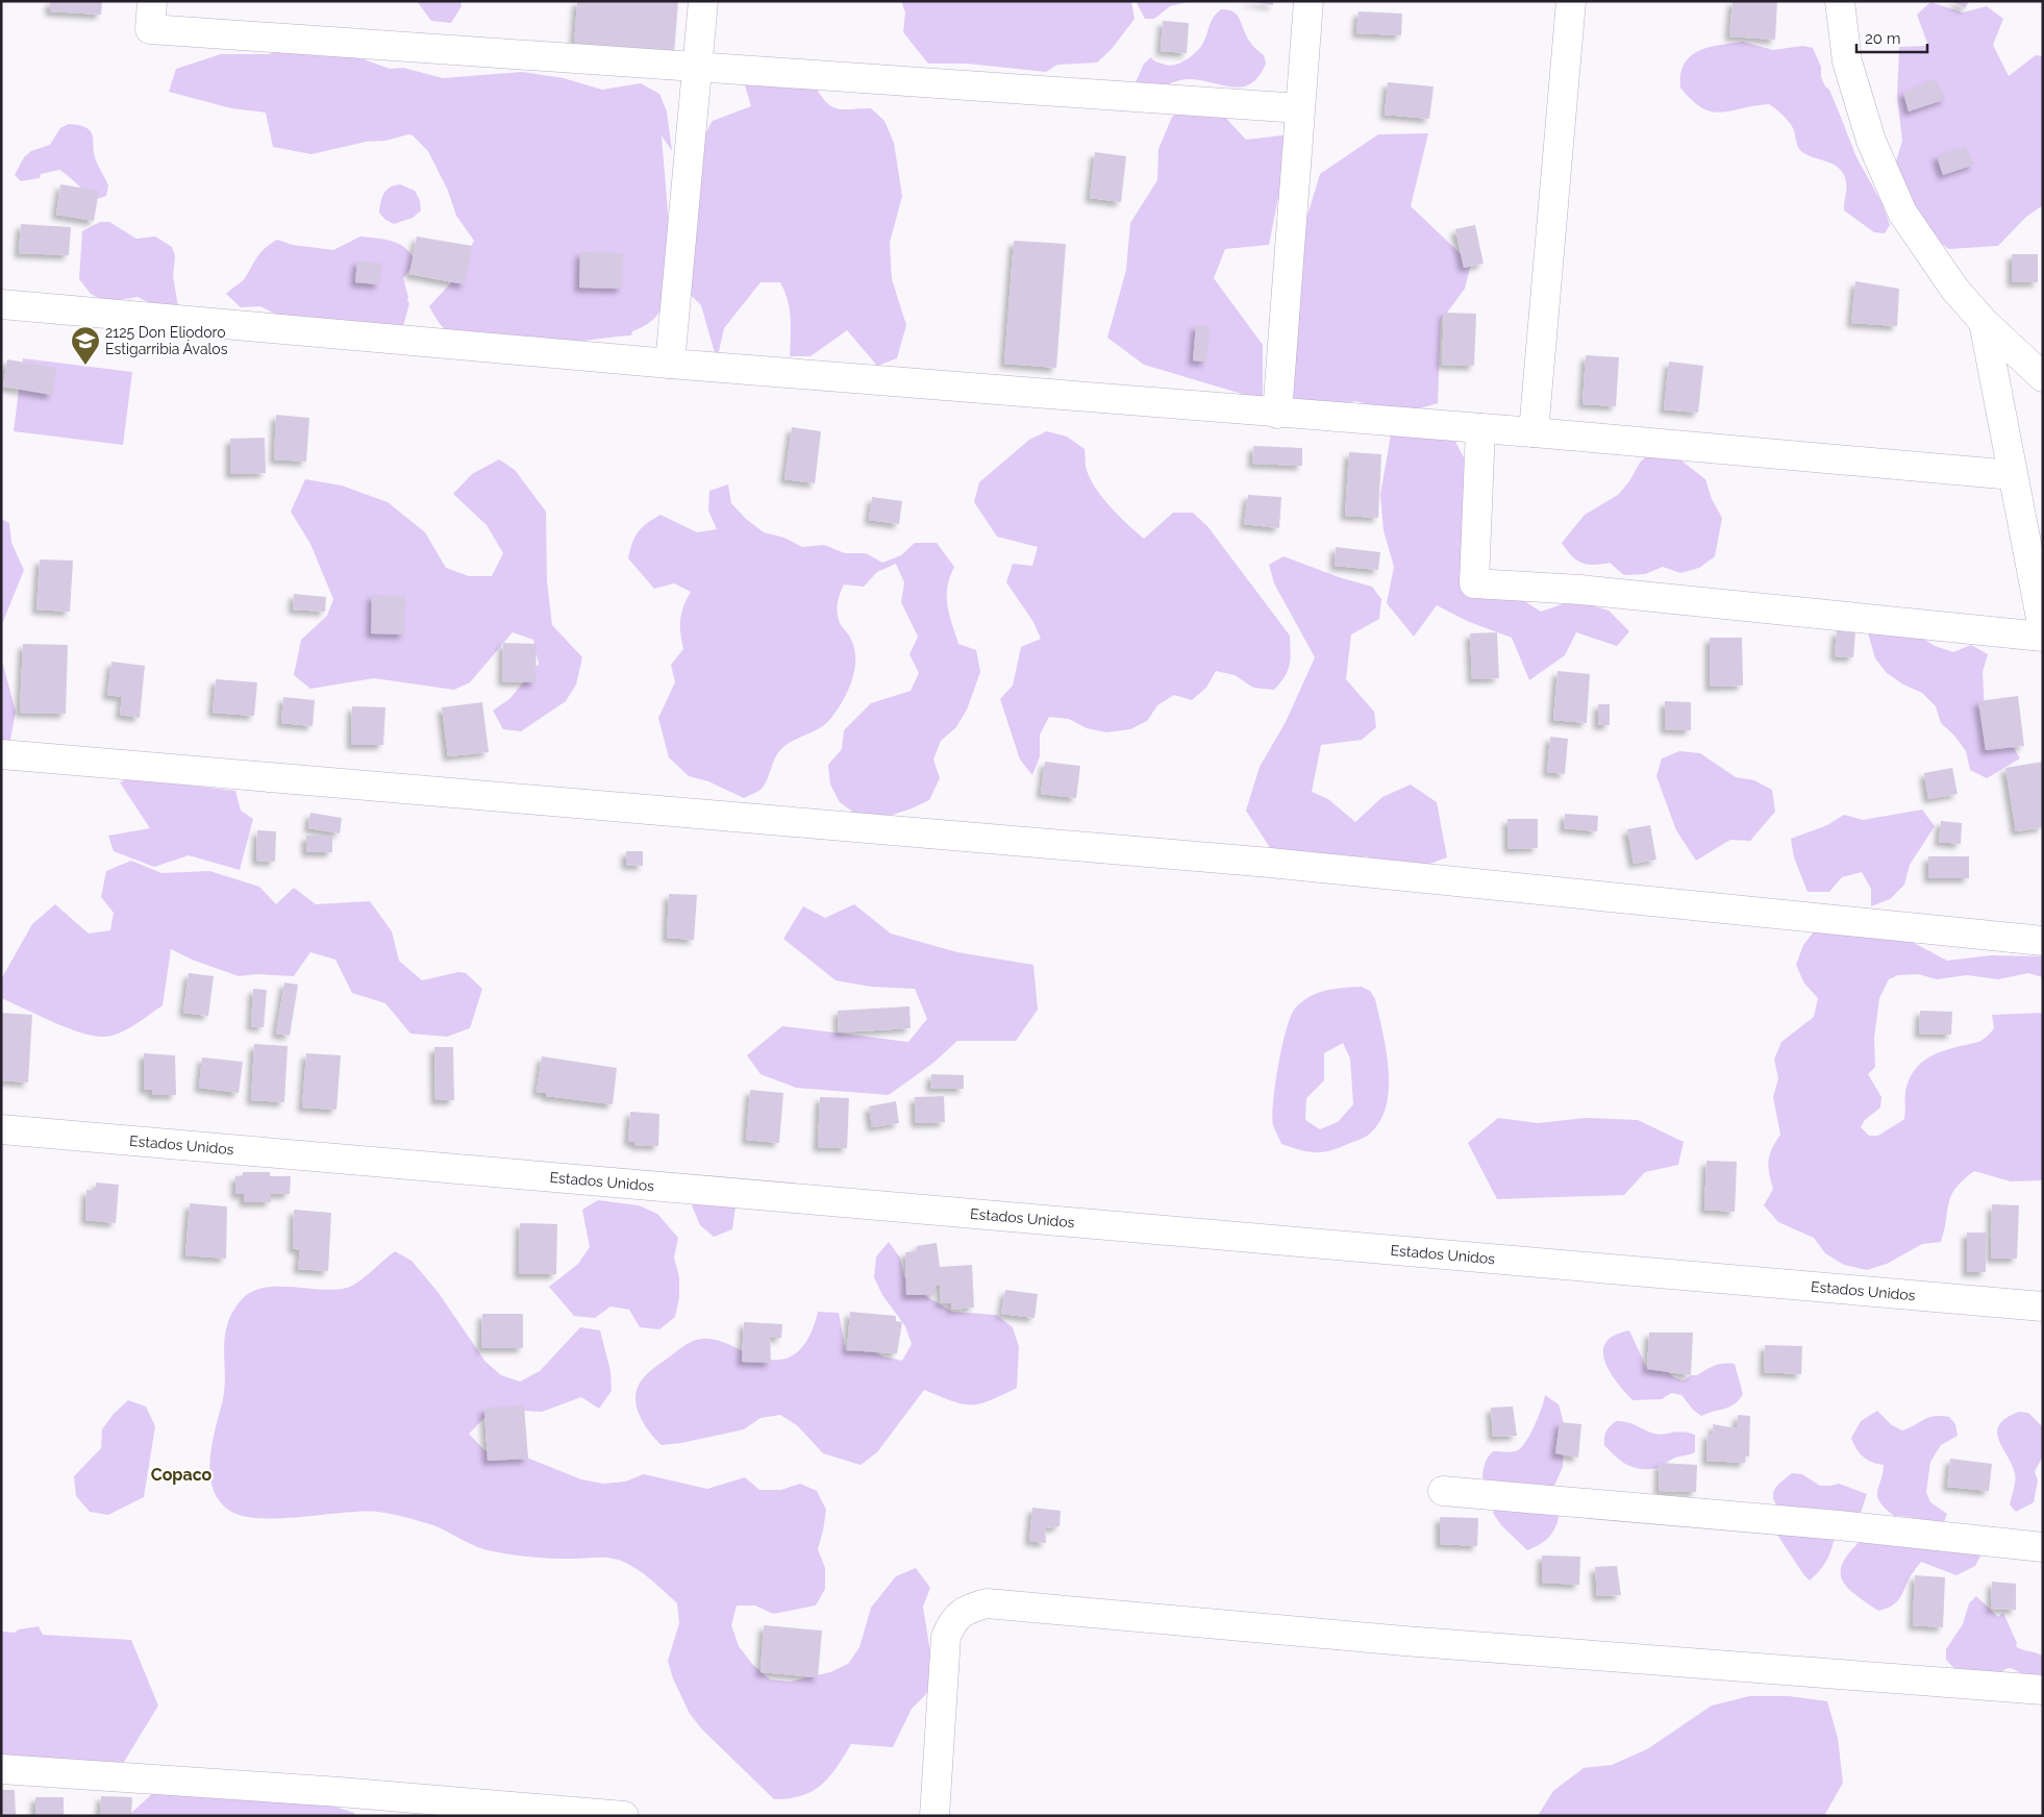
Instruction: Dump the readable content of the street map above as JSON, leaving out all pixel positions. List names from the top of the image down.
{
  "streets": {
    "street": ["Estados Unidos"]
  },
  "districts": ["Copaco"],
  "places": {
    "school or university": ["2125 Don Eliodoro Estigarribia Ávalos"]
  },
  "scale_bar": "20 m"
}
